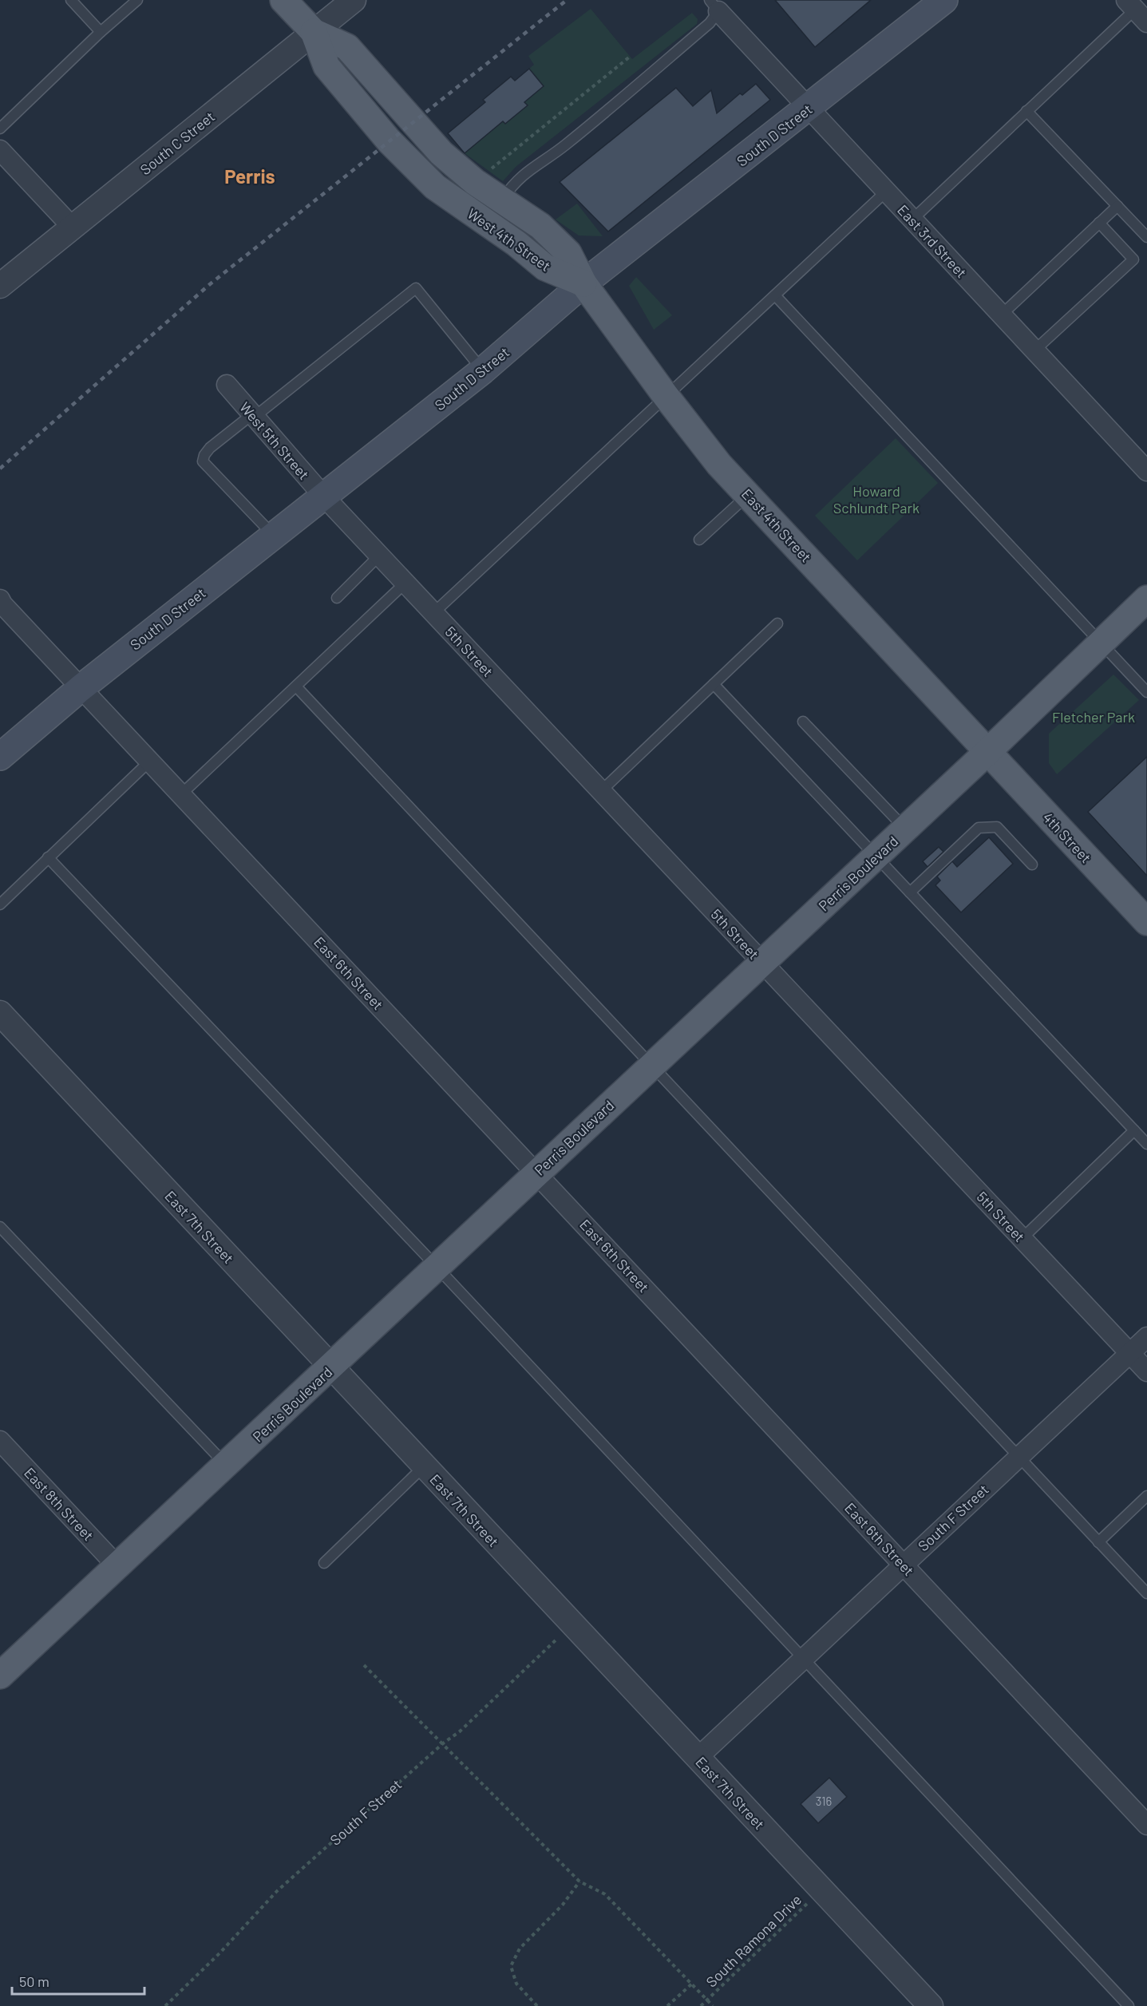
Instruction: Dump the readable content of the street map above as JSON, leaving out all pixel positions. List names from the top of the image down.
{
  "streets": {
    "main road": [
      "South D Street",
      "West 4th Street",
      "East 4th Street",
      "4th Street",
      "Perris Boulevard"
    ],
    "street": [
      "South C Street",
      "East 3rd Street",
      "West 5th Street",
      "5th Street",
      "East 6th Street",
      "East 7th Street",
      "East 8th Street",
      "South F Street"
    ],
    "path": ["South Ramona Drive"]
  },
  "crossings": [
    ["South D Street", "West 4th Street"],
    ["South D Street", "East 3rd Street"],
    ["South D Street", "West 5th Street"],
    ["South D Street", "East 4th Street"],
    ["South D Street", "5th Street"],
    ["South D Street", "East 6th Street"],
    ["South C Street", "West 4th Street"],
    ["West 4th Street", "East 4th Street"],
    ["West 5th Street", "5th Street"],
    ["East 4th Street", "4th Street"],
    ["East 4th Street", "Perris Boulevard"],
    ["5th Street", "Perris Boulevard"],
    ["5th Street", "South F Street"],
    ["4th Street", "Perris Boulevard"],
    ["Perris Boulevard", "East 6th Street"],
    ["Perris Boulevard", "East 7th Street"],
    ["Perris Boulevard", "East 8th Street"],
    ["East 6th Street", "South F Street"],
    ["East 7th Street", "South F Street"],
    ["East 7th Street", "South Ramona Drive"]
  ],
  "districts": ["Perris"],
  "parks": ["Howard Schlundt Park", "Fletcher Park"],
  "house_numbers": ["316"],
  "scale_bar": "50 m"
}
